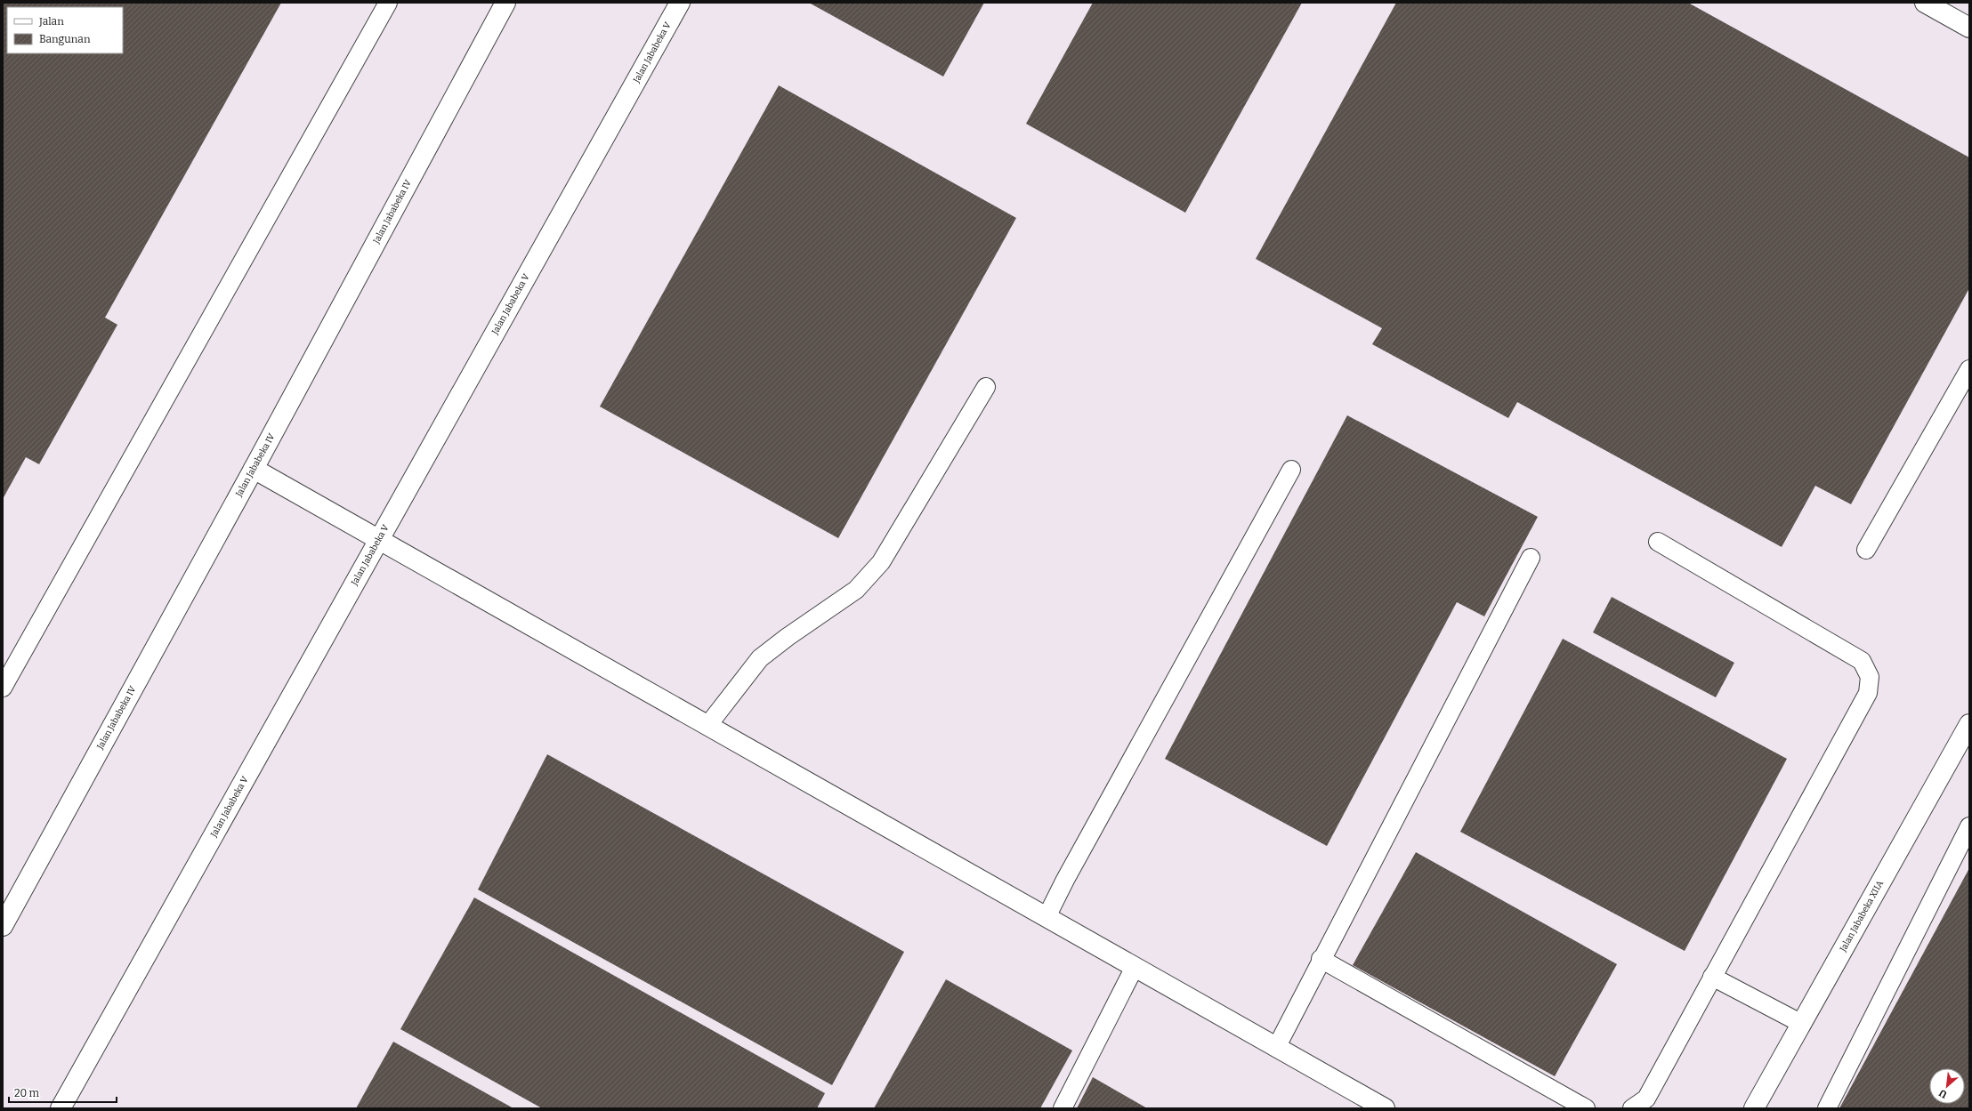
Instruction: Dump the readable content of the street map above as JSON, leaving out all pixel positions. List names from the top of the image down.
{
  "streets": {
    "street": ["Jalan Jababeka V", "Jalan Jababeka IV", "Jalan Jababeka XIIA"]
  },
  "legend": ["Jalan", "Bangunan"],
  "scale_bar": "20 m",
  "north": "bottom left"
}
